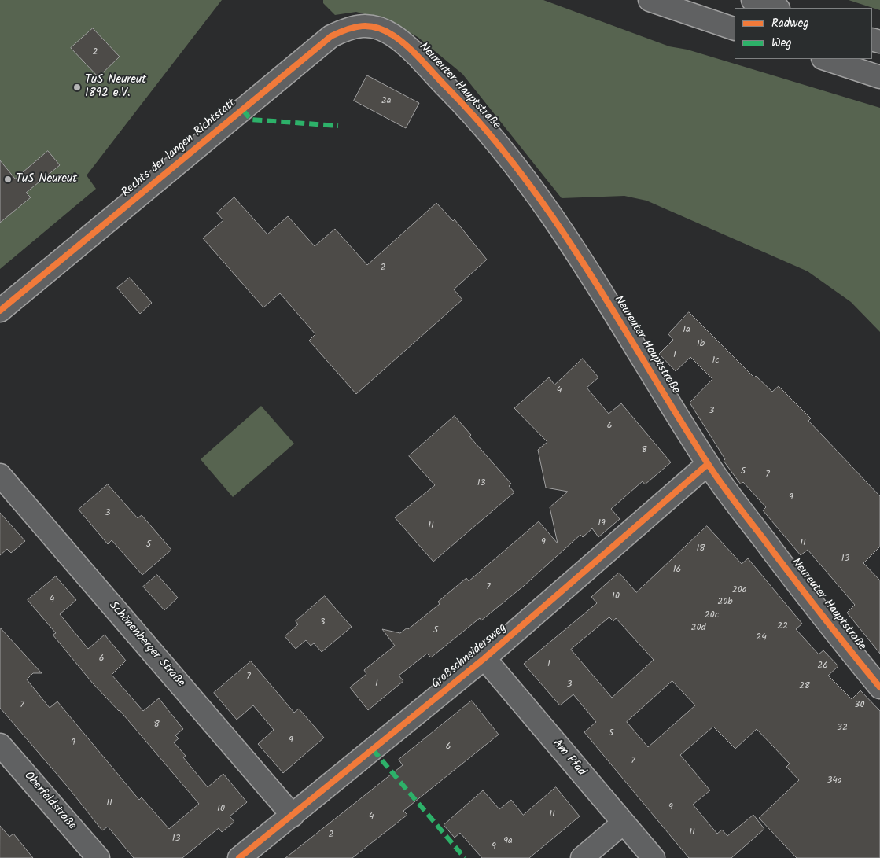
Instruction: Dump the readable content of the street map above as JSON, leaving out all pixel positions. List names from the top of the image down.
{
  "streets": {
    "main road": [
      "Neureuter Hauptstraße",
      "Rechts der langen Richtstatt",
      "Schönenberger Straße",
      "Großschneidersweg",
      "Am Pfad",
      "Oberfeldstraße"
    ]
  },
  "crossings": [
    ["Neureuter Hauptstraße", "Rechts der langen Richtstatt"],
    ["Neureuter Hauptstraße", "Großschneidersweg"],
    ["Schönenberger Straße", "Großschneidersweg"],
    ["Großschneidersweg", "Am Pfad"]
  ],
  "places": ["TuS Neureut 1892 e.V.", "TuS Neureut"],
  "house_numbers": [
    "2",
    "2a",
    "2",
    "1a",
    "1b",
    "1",
    "1c",
    "4",
    "3",
    "6",
    "8",
    "5",
    "7",
    "13",
    "9",
    "3",
    "19",
    "11",
    "9",
    "11",
    "5",
    "18",
    "13",
    "16",
    "7",
    "20a",
    "10",
    "4",
    "20b",
    "20c",
    "3",
    "22",
    "20d",
    "5",
    "24",
    "6",
    "1",
    "26",
    "7",
    "1",
    "3",
    "28",
    "7",
    "30",
    "8",
    "32",
    "5",
    "9",
    "9",
    "6",
    "7",
    "34a",
    "11",
    "9",
    "10",
    "11",
    "4",
    "11",
    "2",
    "13",
    "9a",
    "9"
  ],
  "legend": ["Radweg", "Weg"]
}
